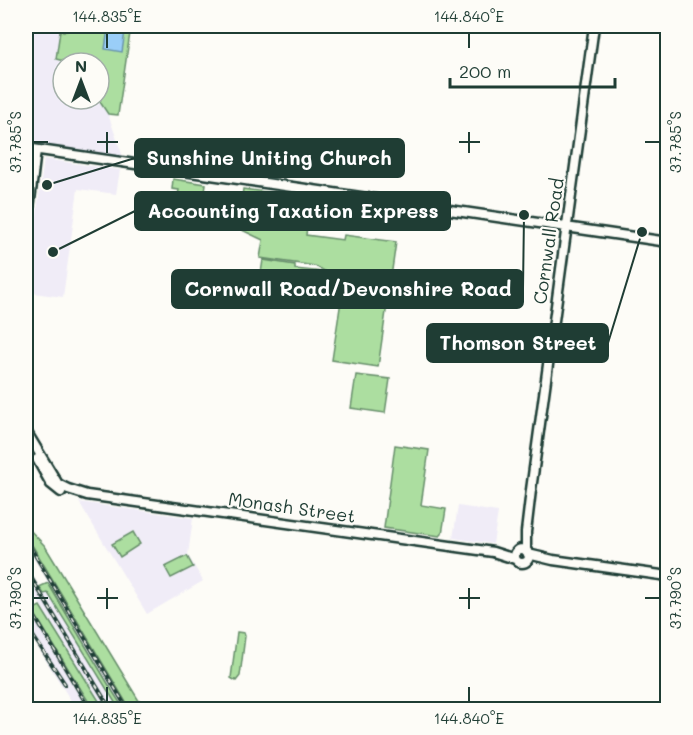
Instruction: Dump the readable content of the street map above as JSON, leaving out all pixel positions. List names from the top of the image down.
{
  "streets": {
    "street": ["Cornwall Road", "Monash Street"]
  },
  "crossings": [
    ["Cornwall Road", "Monash Street"]
  ],
  "places": [
    "Sunshine Uniting Church",
    "Cornwall Road/Devonshire Road",
    "Thomson Street",
    "Accounting Taxation Express"
  ],
  "scale_bar": "200 m",
  "north": "top",
  "coordinates": [
    "144.835°E",
    "144.840°E",
    "37.785°S",
    "37.790°S"
  ]
}
